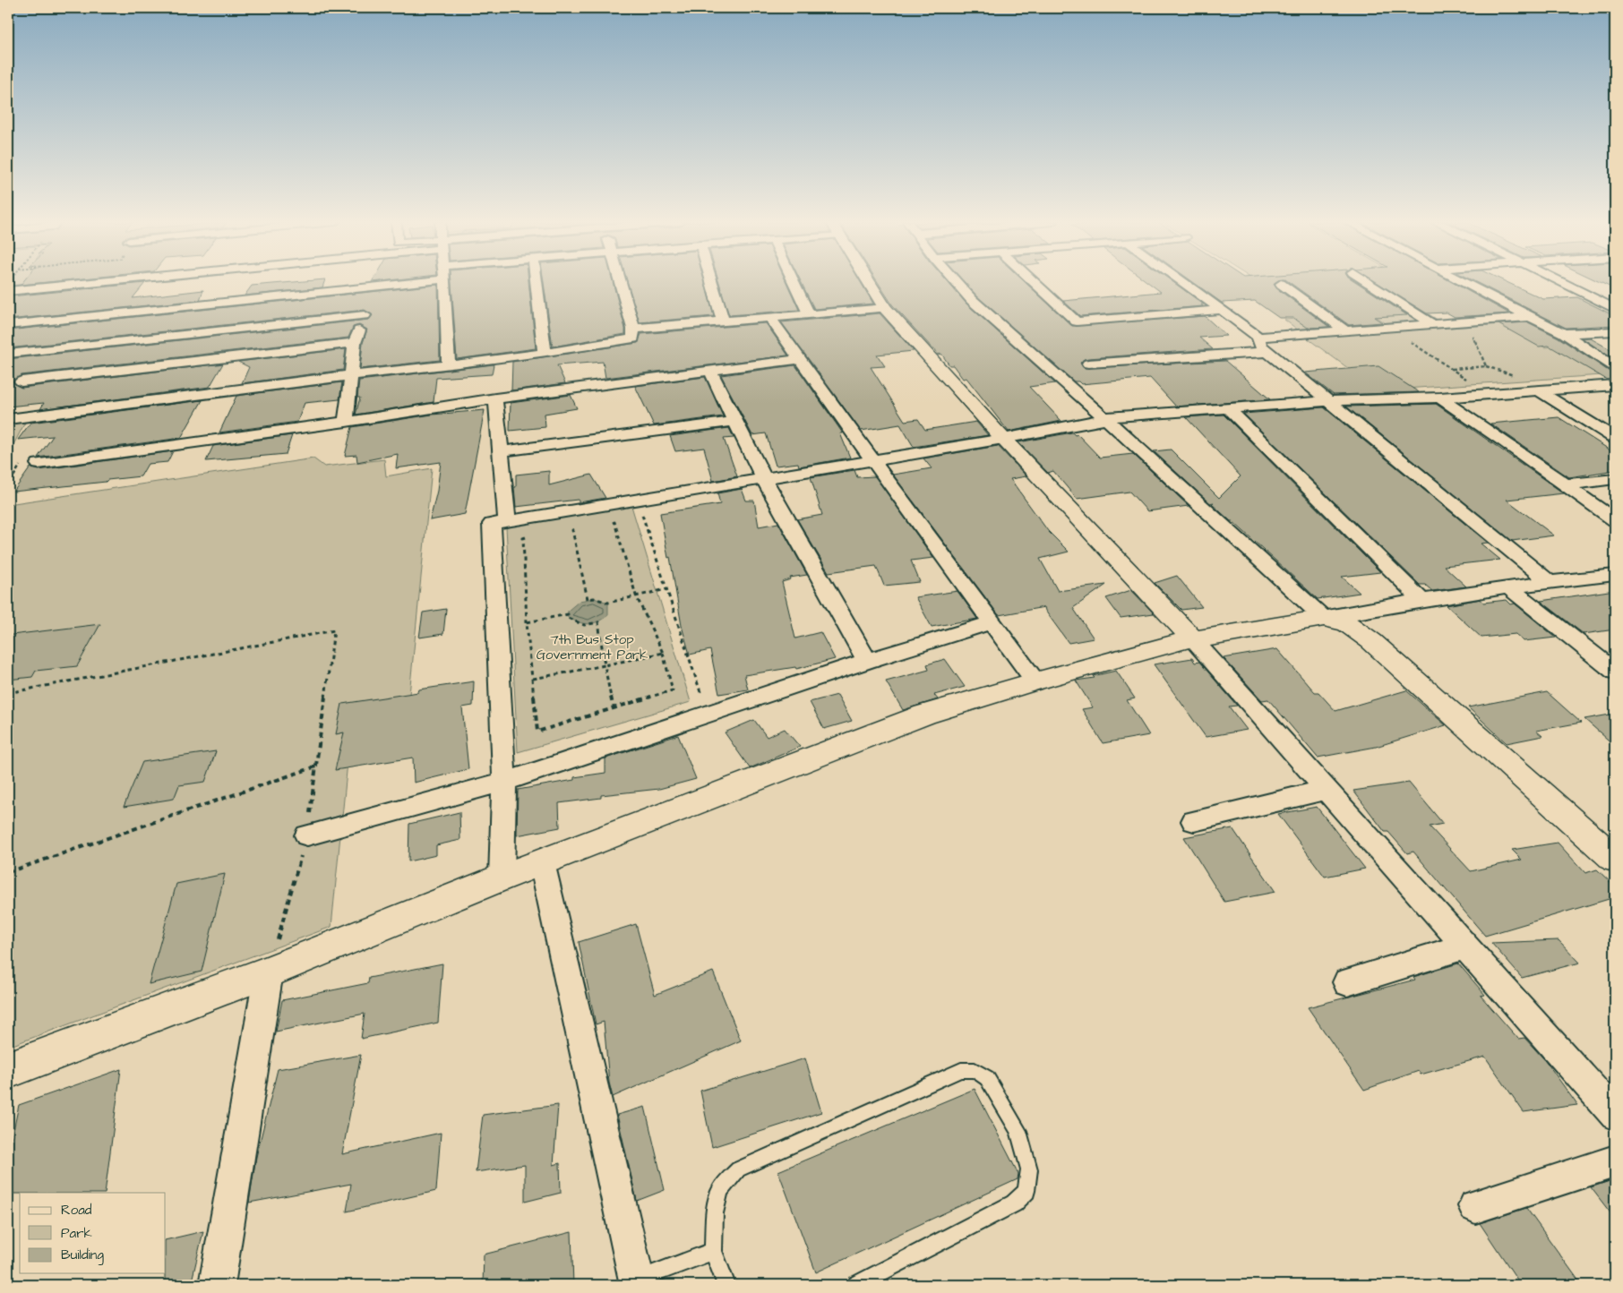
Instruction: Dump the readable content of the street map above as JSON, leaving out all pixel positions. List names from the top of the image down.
{
  "parks": ["7th Bus Stop Government Park"],
  "legend": ["Road", "Park", "Building"]
}
